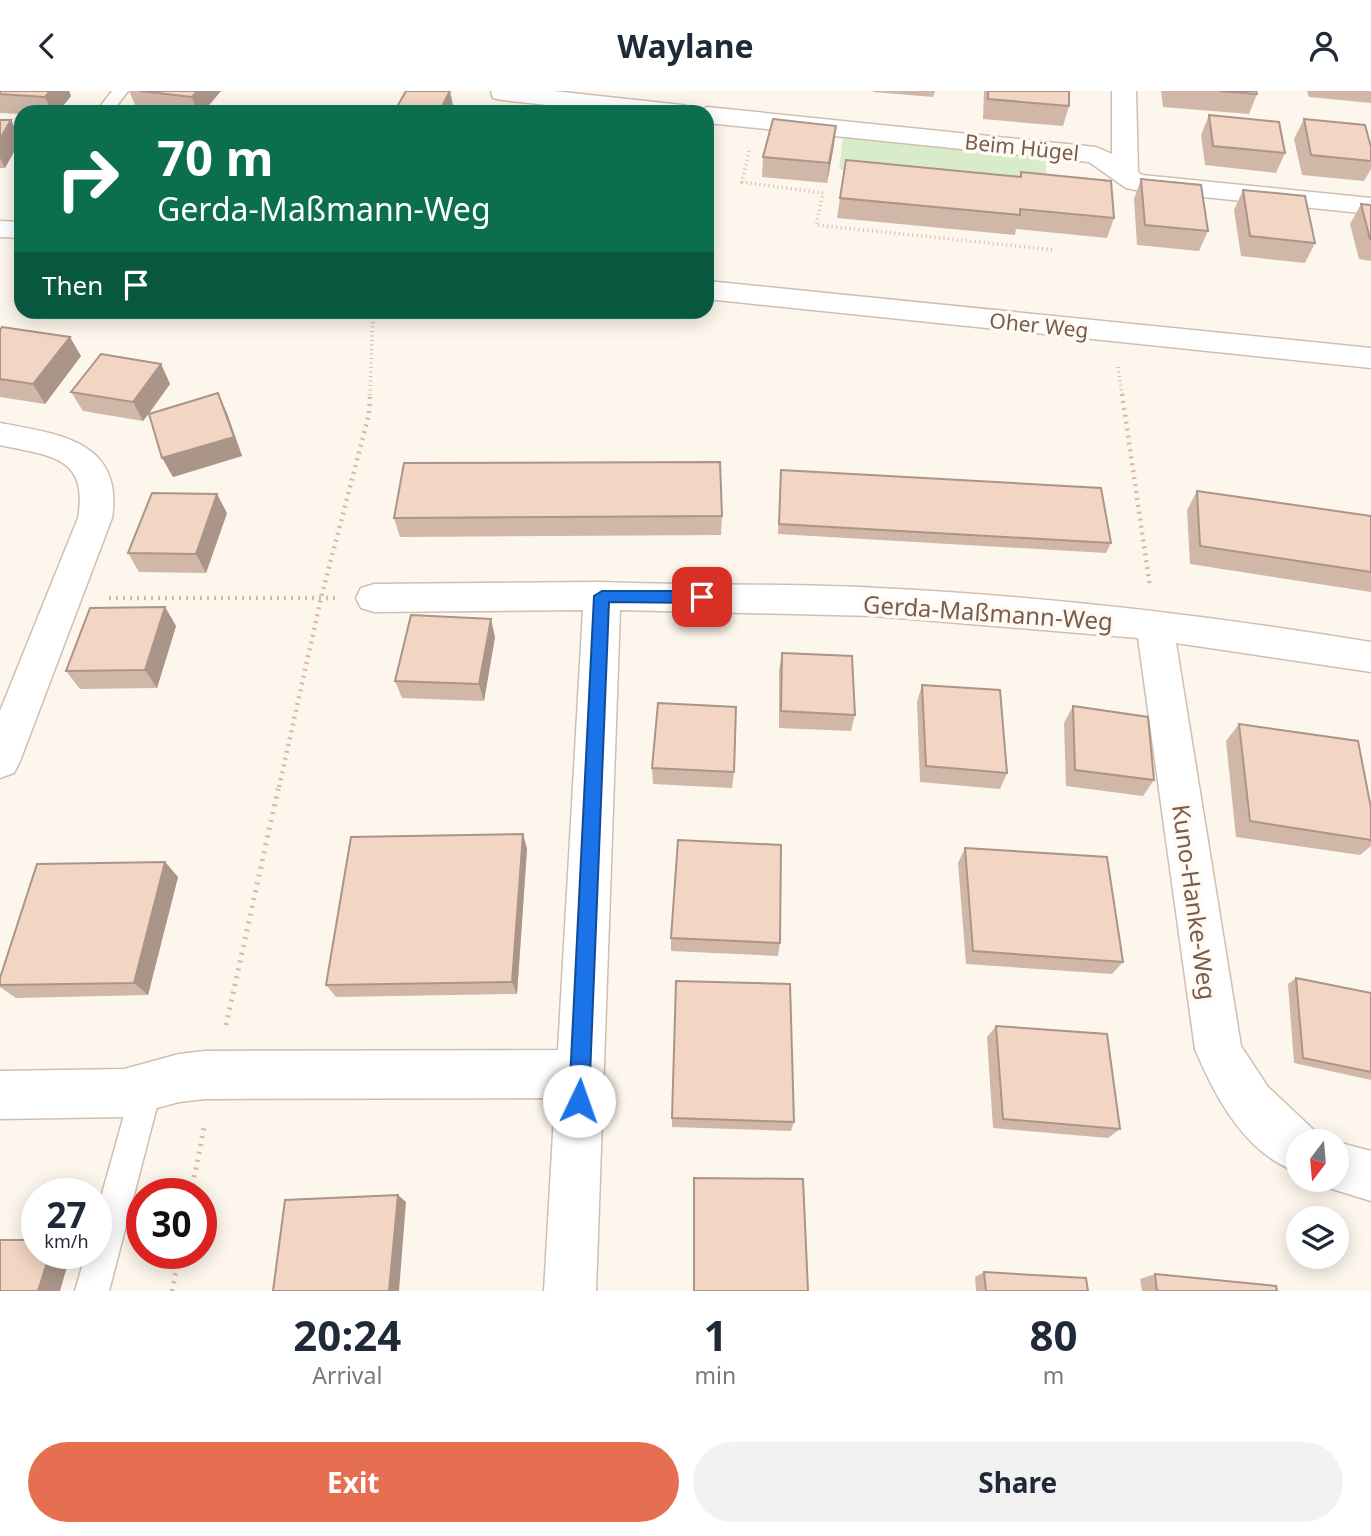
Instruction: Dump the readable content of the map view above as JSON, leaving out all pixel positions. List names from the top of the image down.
{
  "streets": {
    "street": [
      "Beim Hügel",
      "Oher Weg",
      "Gerda-Maßmann-Weg",
      "Kuno-Hanke-Weg"
    ]
  },
  "crossings": [
    ["Gerda-Maßmann-Weg", "Kuno-Hanke-Weg"]
  ],
  "north": "bottom",
  "page": {
    "header": "Waylane",
    "turn": ["70 m", "Gerda-Maßmann-Weg"],
    "then": "Then",
    "speed": "27 km/h",
    "limit": "30",
    "eta": [
      "20:24",
      "Arrival",
      "1",
      "min",
      "80",
      "m"
    ],
    "buttons": ["Exit", "Share"]
  }
}
